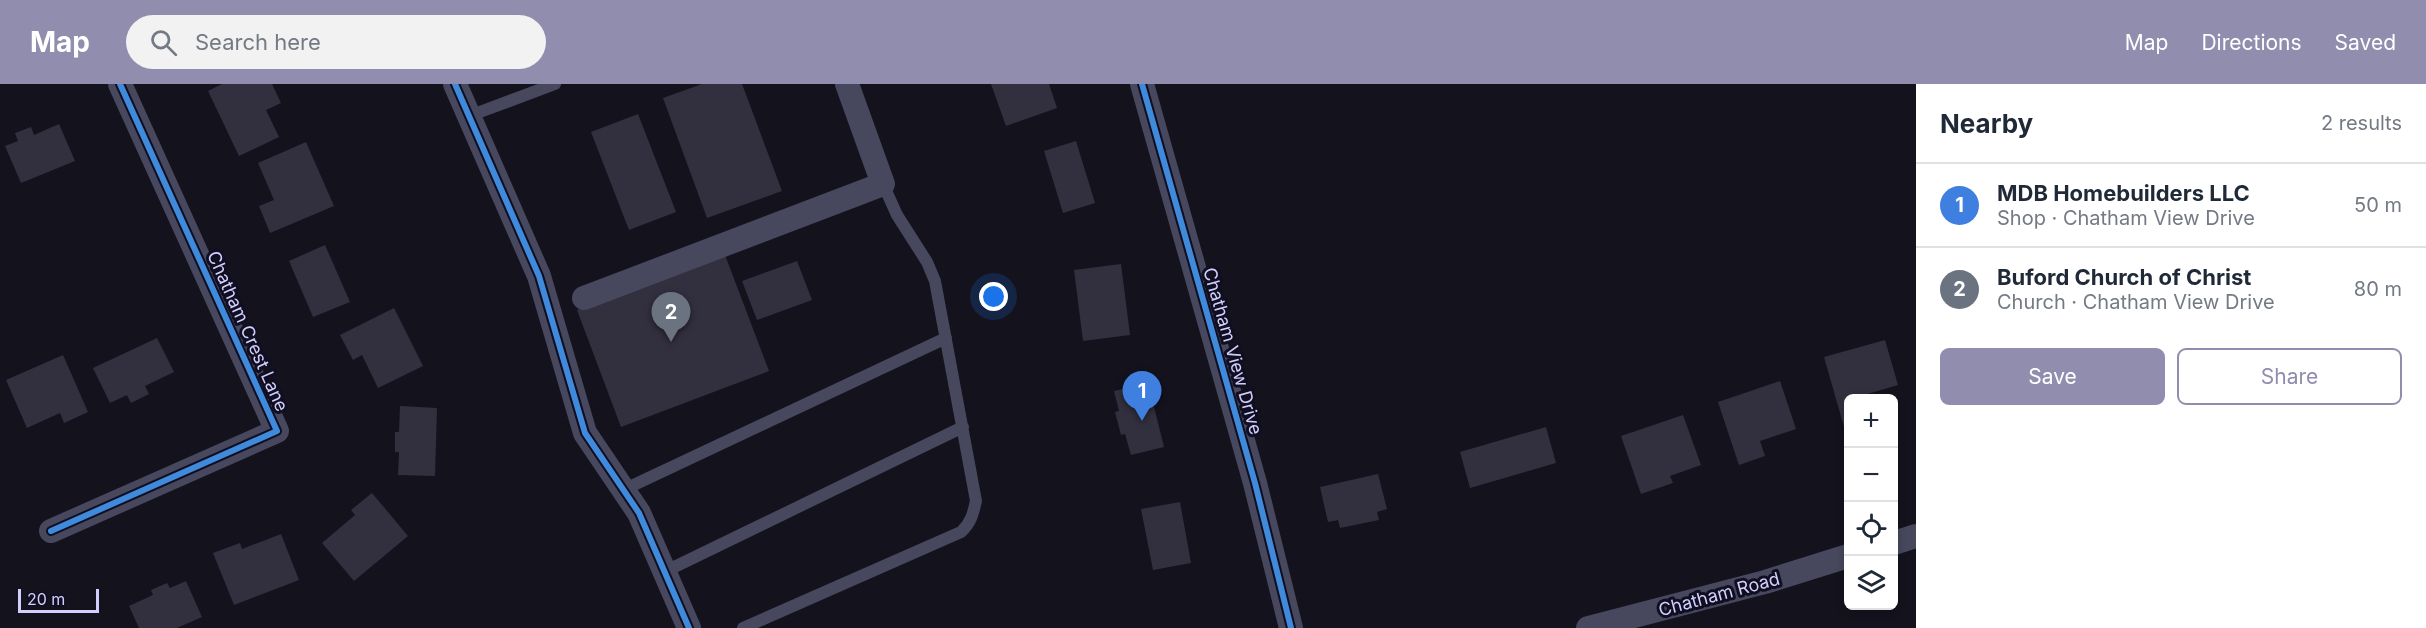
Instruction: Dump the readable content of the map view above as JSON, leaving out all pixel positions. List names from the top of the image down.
{
  "streets": {
    "street": ["Chatham Crest Lane", "Chatham View Drive", "Chatham Road"]
  },
  "scale_bar": "20 m",
  "page": {
    "header": "Map",
    "search": "Search here",
    "nav": ["Map", "Directions", "Saved"],
    "heading": ["Nearby", "2 results"],
    "list": [
      {
        "mark": "1",
        "name": "MDB Homebuilders LLC",
        "note": "Shop · Chatham View Drive",
        "value": "50 m"
      },
      {
        "mark": "2",
        "name": "Buford Church of Christ",
        "note": "Church · Chatham View Drive",
        "value": "80 m"
      }
    ],
    "pins": ["2", "1"],
    "buttons": ["Save", "Share"],
    "map_buttons": ["+", "−"],
    "scale": "20 m"
  }
}
